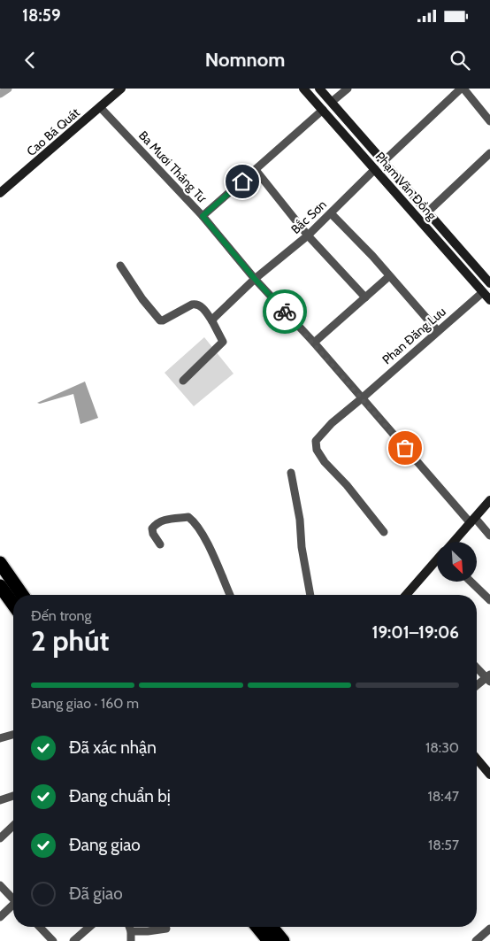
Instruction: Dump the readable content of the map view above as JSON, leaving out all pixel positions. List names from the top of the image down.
{
  "streets": {
    "street": [
      "Cao Bá Quát",
      "Ba Mươi Tháng Tư",
      "Phạm Văn Đồng",
      "Bắc Sơn",
      "Phan Đăng Lưu"
    ]
  },
  "crossings": [
    ["Cao Bá Quát", "Ba Mươi Tháng Tư"],
    ["Ba Mươi Tháng Tư", "Bắc Sơn"],
    ["Ba Mươi Tháng Tư", "Phan Đăng Lưu"],
    ["Phạm Văn Đồng", "Bắc Sơn"],
    ["Phạm Văn Đồng", "Phan Đăng Lưu"]
  ],
  "north": "bottom right",
  "page": {
    "status": "18:59",
    "header": "Nomnom",
    "heading": ["2 phút", "Đến trong", "19:01–19:06"],
    "bar": "Đang giao · 160 m",
    "list": [
      ["Đã xác nhận", "18:30"],
      ["Đang chuẩn bị", "18:47"],
      ["Đang giao", "18:57"],
      "Đã giao"
    ]
  }
}
